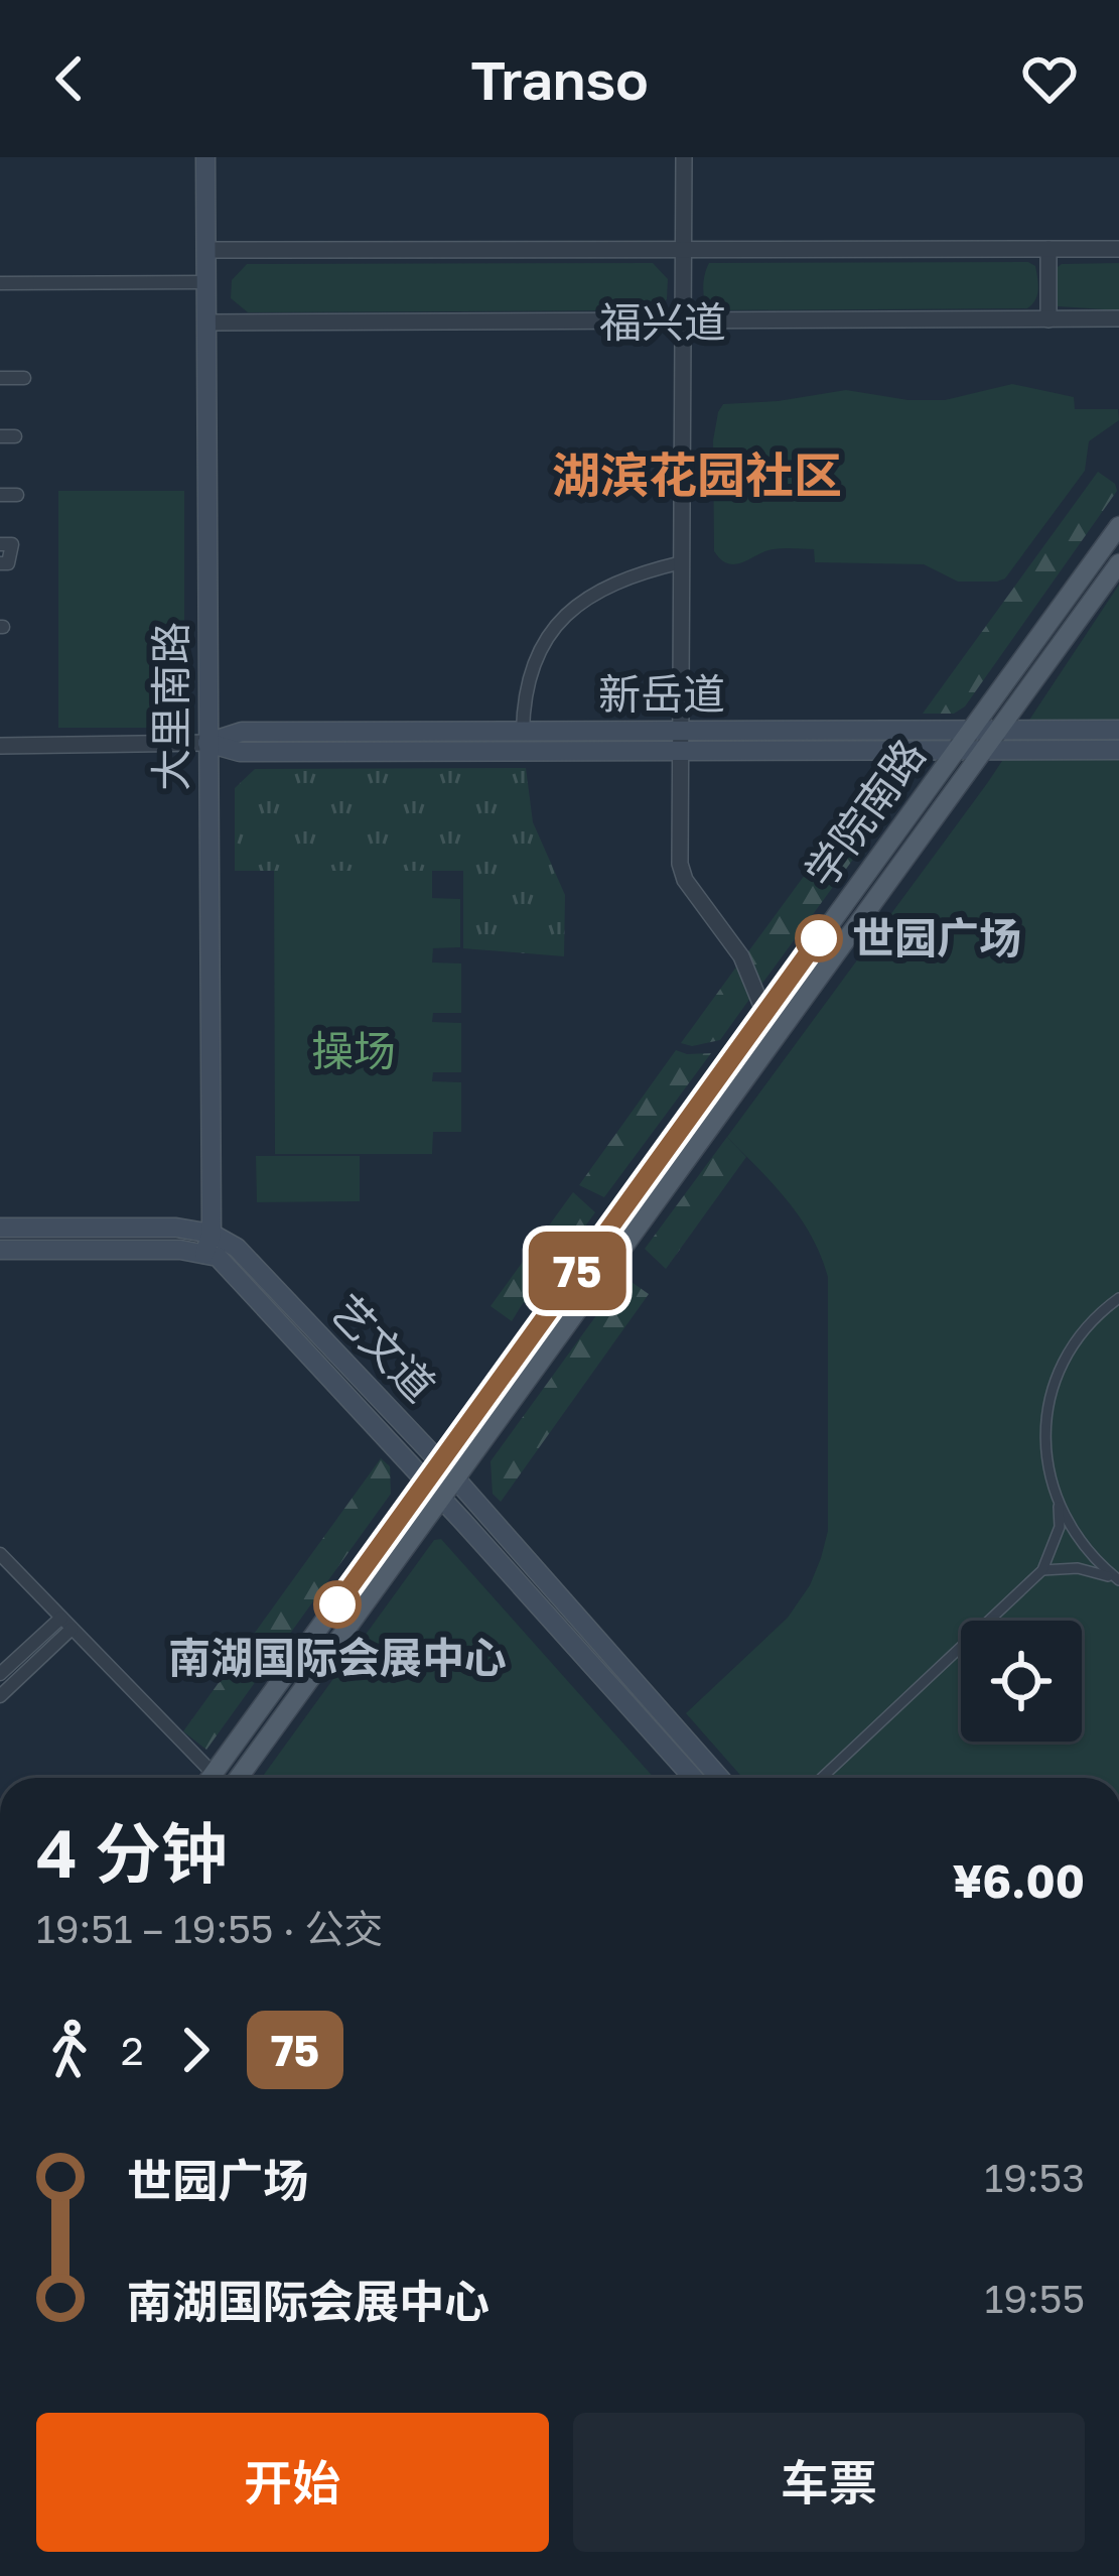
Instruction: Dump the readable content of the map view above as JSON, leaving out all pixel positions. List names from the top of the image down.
{
  "streets": {
    "main road": [
      "新岳道",
      "大里南路",
      "学院南路",
      "艺文道"
    ],
    "street": ["福兴道"]
  },
  "crossings": [
    ["福兴道", "大里南路"],
    ["新岳道", "大里南路"],
    ["新岳道", "学院南路"],
    ["大里南路", "艺文道"],
    ["学院南路", "艺文道"]
  ],
  "districts": ["湖滨花园社区"],
  "parks": ["操场"],
  "places": ["世园广场", "南湖国际会展中心"],
  "lines": ["bus line 75"],
  "page": {
    "header": "Transo",
    "on_map": "75",
    "heading": ["4 分钟", "19:51 – 19:55 · 公交", "¥6.00"],
    "legs": ["2", "75"],
    "list": [
      {
        "name": "世园广场",
        "value": "19:53"
      },
      {
        "name": "南湖国际会展中心",
        "value": "19:55"
      }
    ],
    "buttons": ["开始", "车票"]
  }
}
